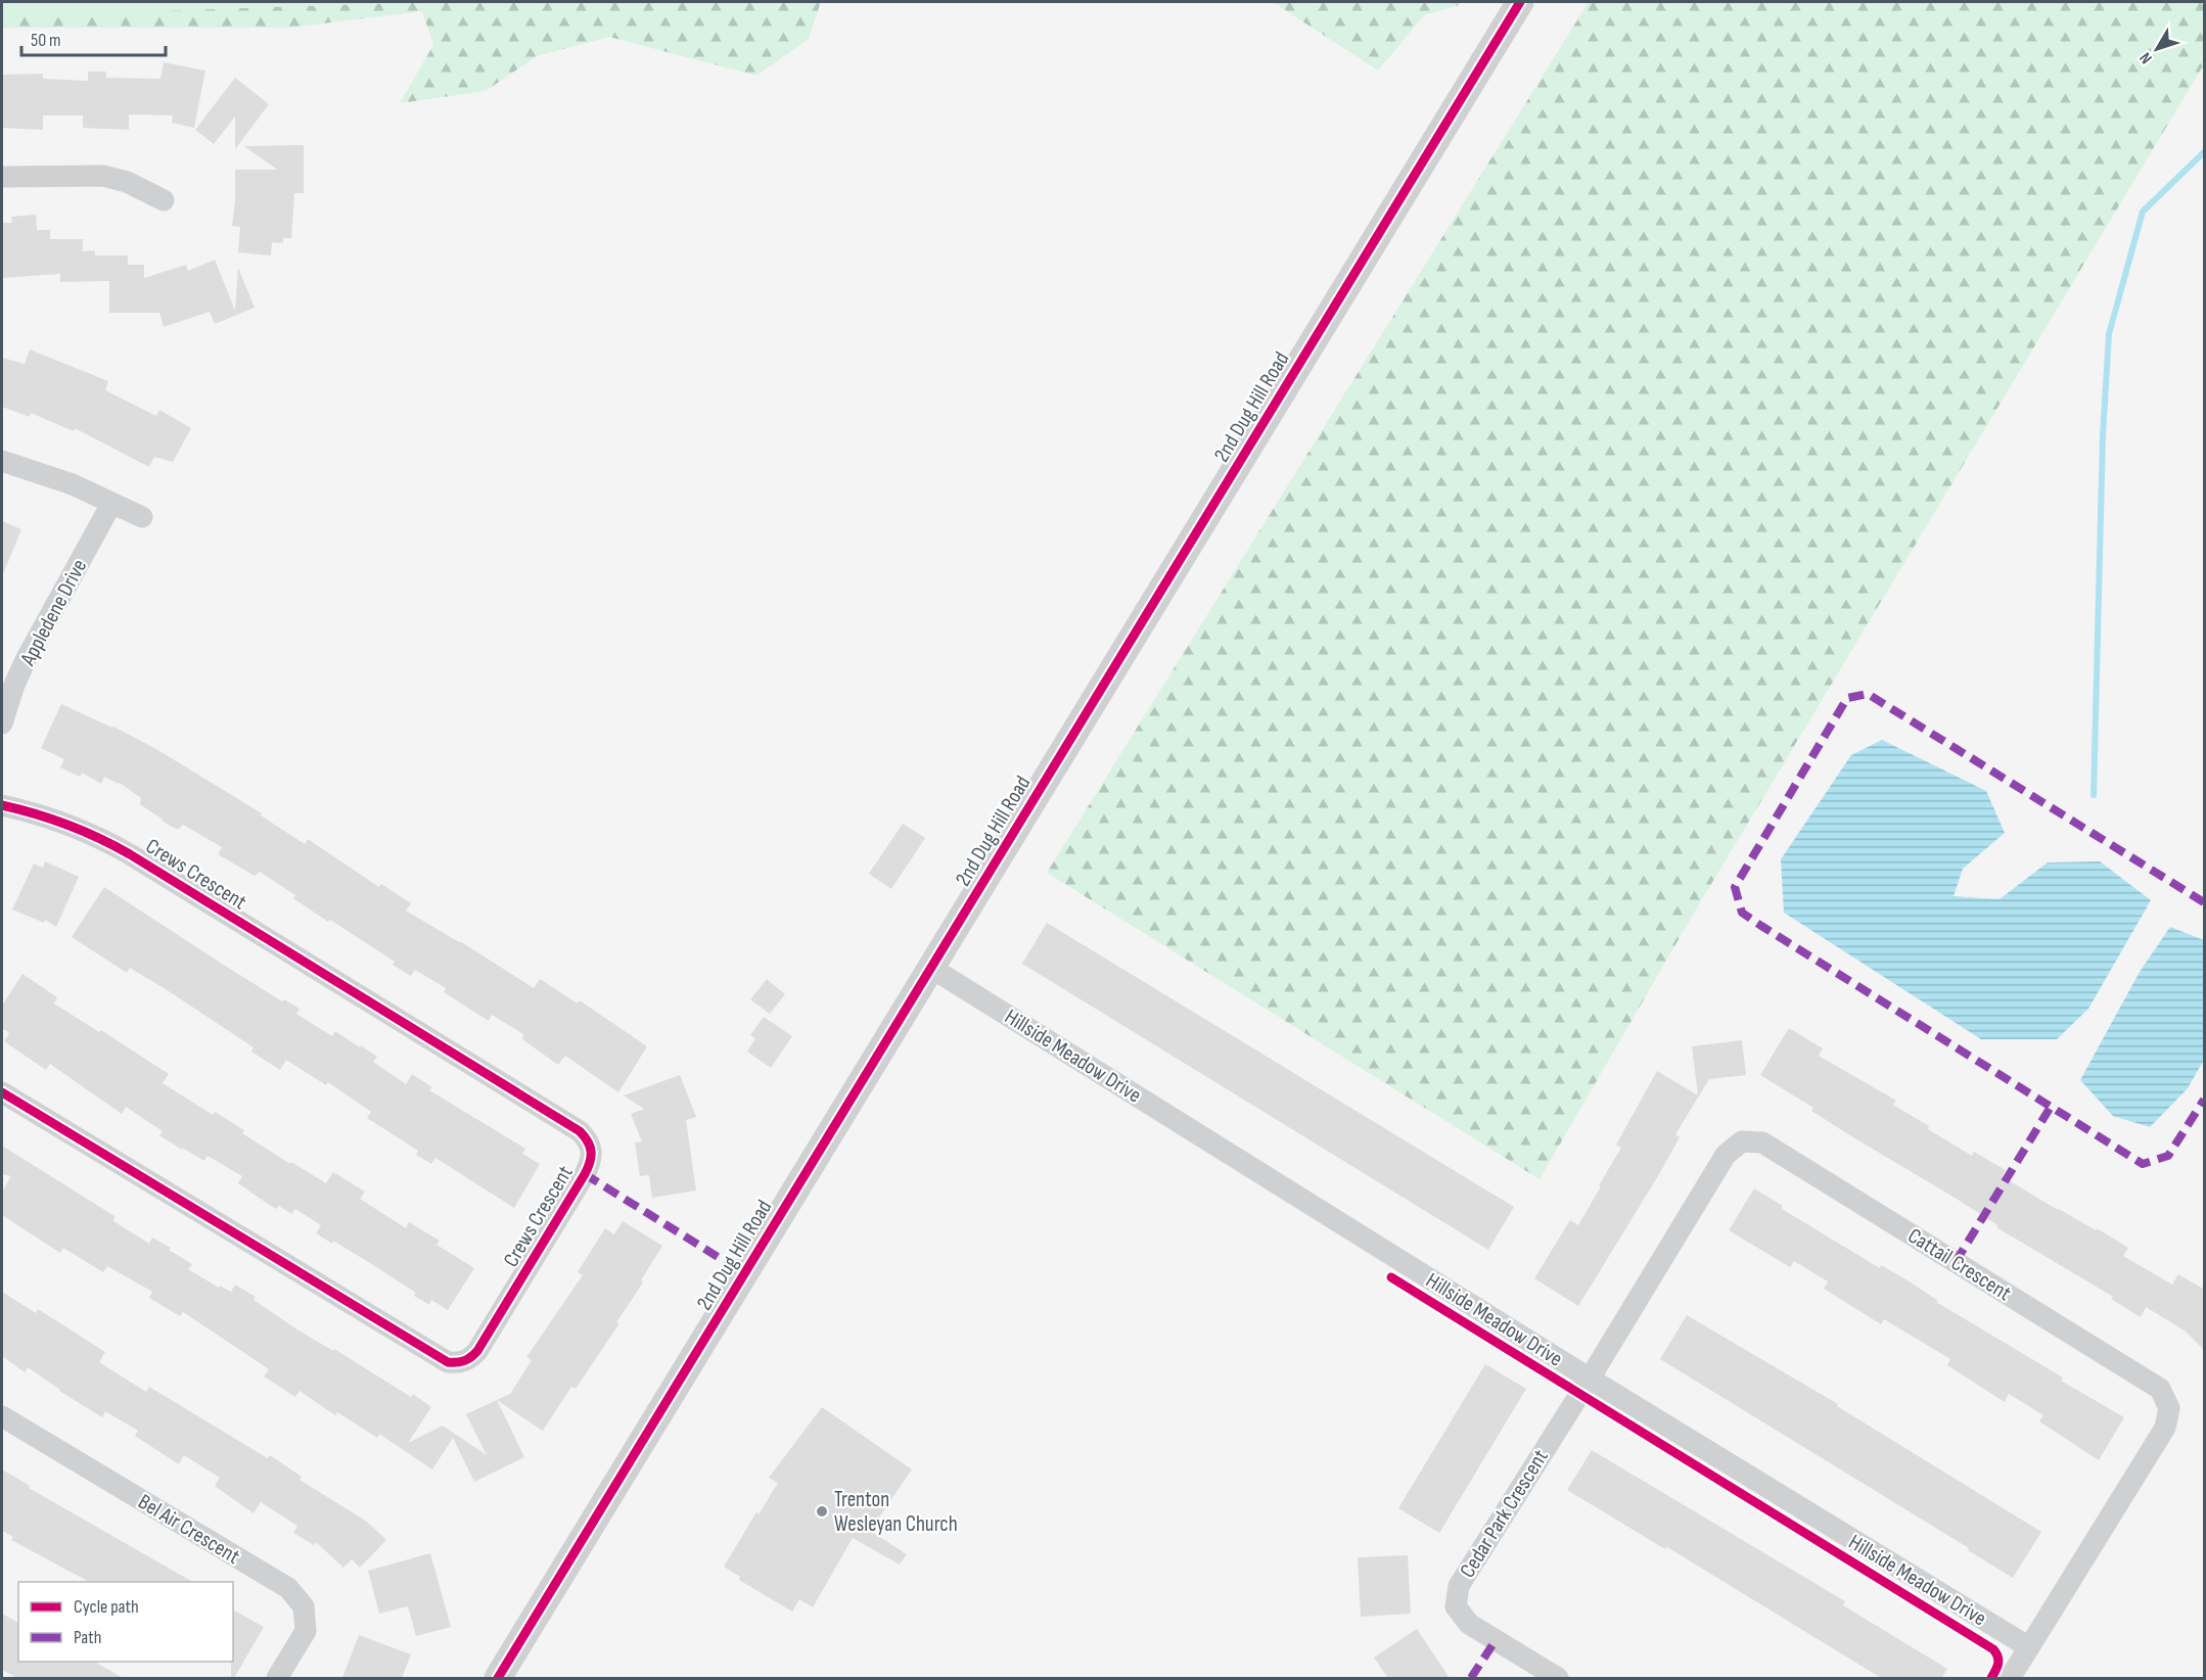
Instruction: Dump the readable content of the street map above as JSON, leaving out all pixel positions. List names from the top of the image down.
{
  "streets": {
    "street": [
      "2nd Dug Hill Road",
      "Appledene Drive",
      "Crews Crescent",
      "Hillside Meadow Drive",
      "Cattail Crescent",
      "Cedar Park Crescent",
      "Bel Air Crescent"
    ]
  },
  "crossings": [
    ["2nd Dug Hill Road", "Hillside Meadow Drive"],
    ["Hillside Meadow Drive", "Cattail Crescent"],
    ["Hillside Meadow Drive", "Cedar Park Crescent"],
    ["Cattail Crescent", "Cedar Park Crescent"]
  ],
  "places": ["Trenton Wesleyan Church"],
  "legend": ["Cycle path", "Path"],
  "scale_bar": "50 m",
  "north": "bottom left"
}
